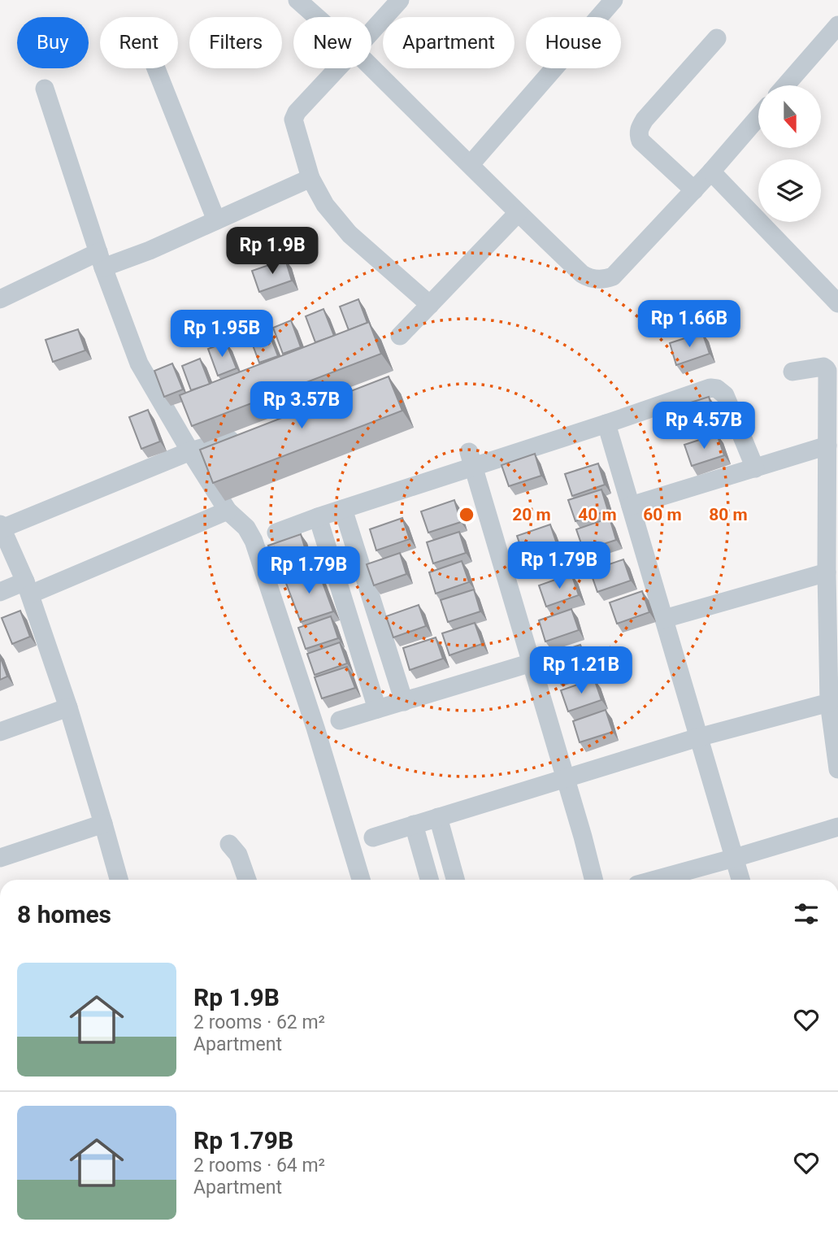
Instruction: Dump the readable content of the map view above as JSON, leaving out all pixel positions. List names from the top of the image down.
{
  "north": "bottom",
  "page": {
    "chip": [
      "Buy",
      "Rent",
      "Filters",
      "New",
      "Apartment",
      "House"
    ],
    "price": [
      "Rp 1.9B",
      "Rp 1.66B",
      "Rp 1.95B",
      "Rp 3.57B",
      "Rp 4.57B",
      "Rp 1.79B",
      "Rp 1.79B",
      "Rp 1.21B"
    ],
    "heading": "8 homes",
    "list": [
      {
        "name": "Rp 1.9B",
        "note": "2 rooms · 62 m² · Apartment"
      },
      {
        "name": "Rp 1.79B",
        "note": "2 rooms · 64 m² · Apartment"
      }
    ]
  },
  "rings": [
    "20 m",
    "40 m",
    "60 m",
    "80 m"
  ]
}
